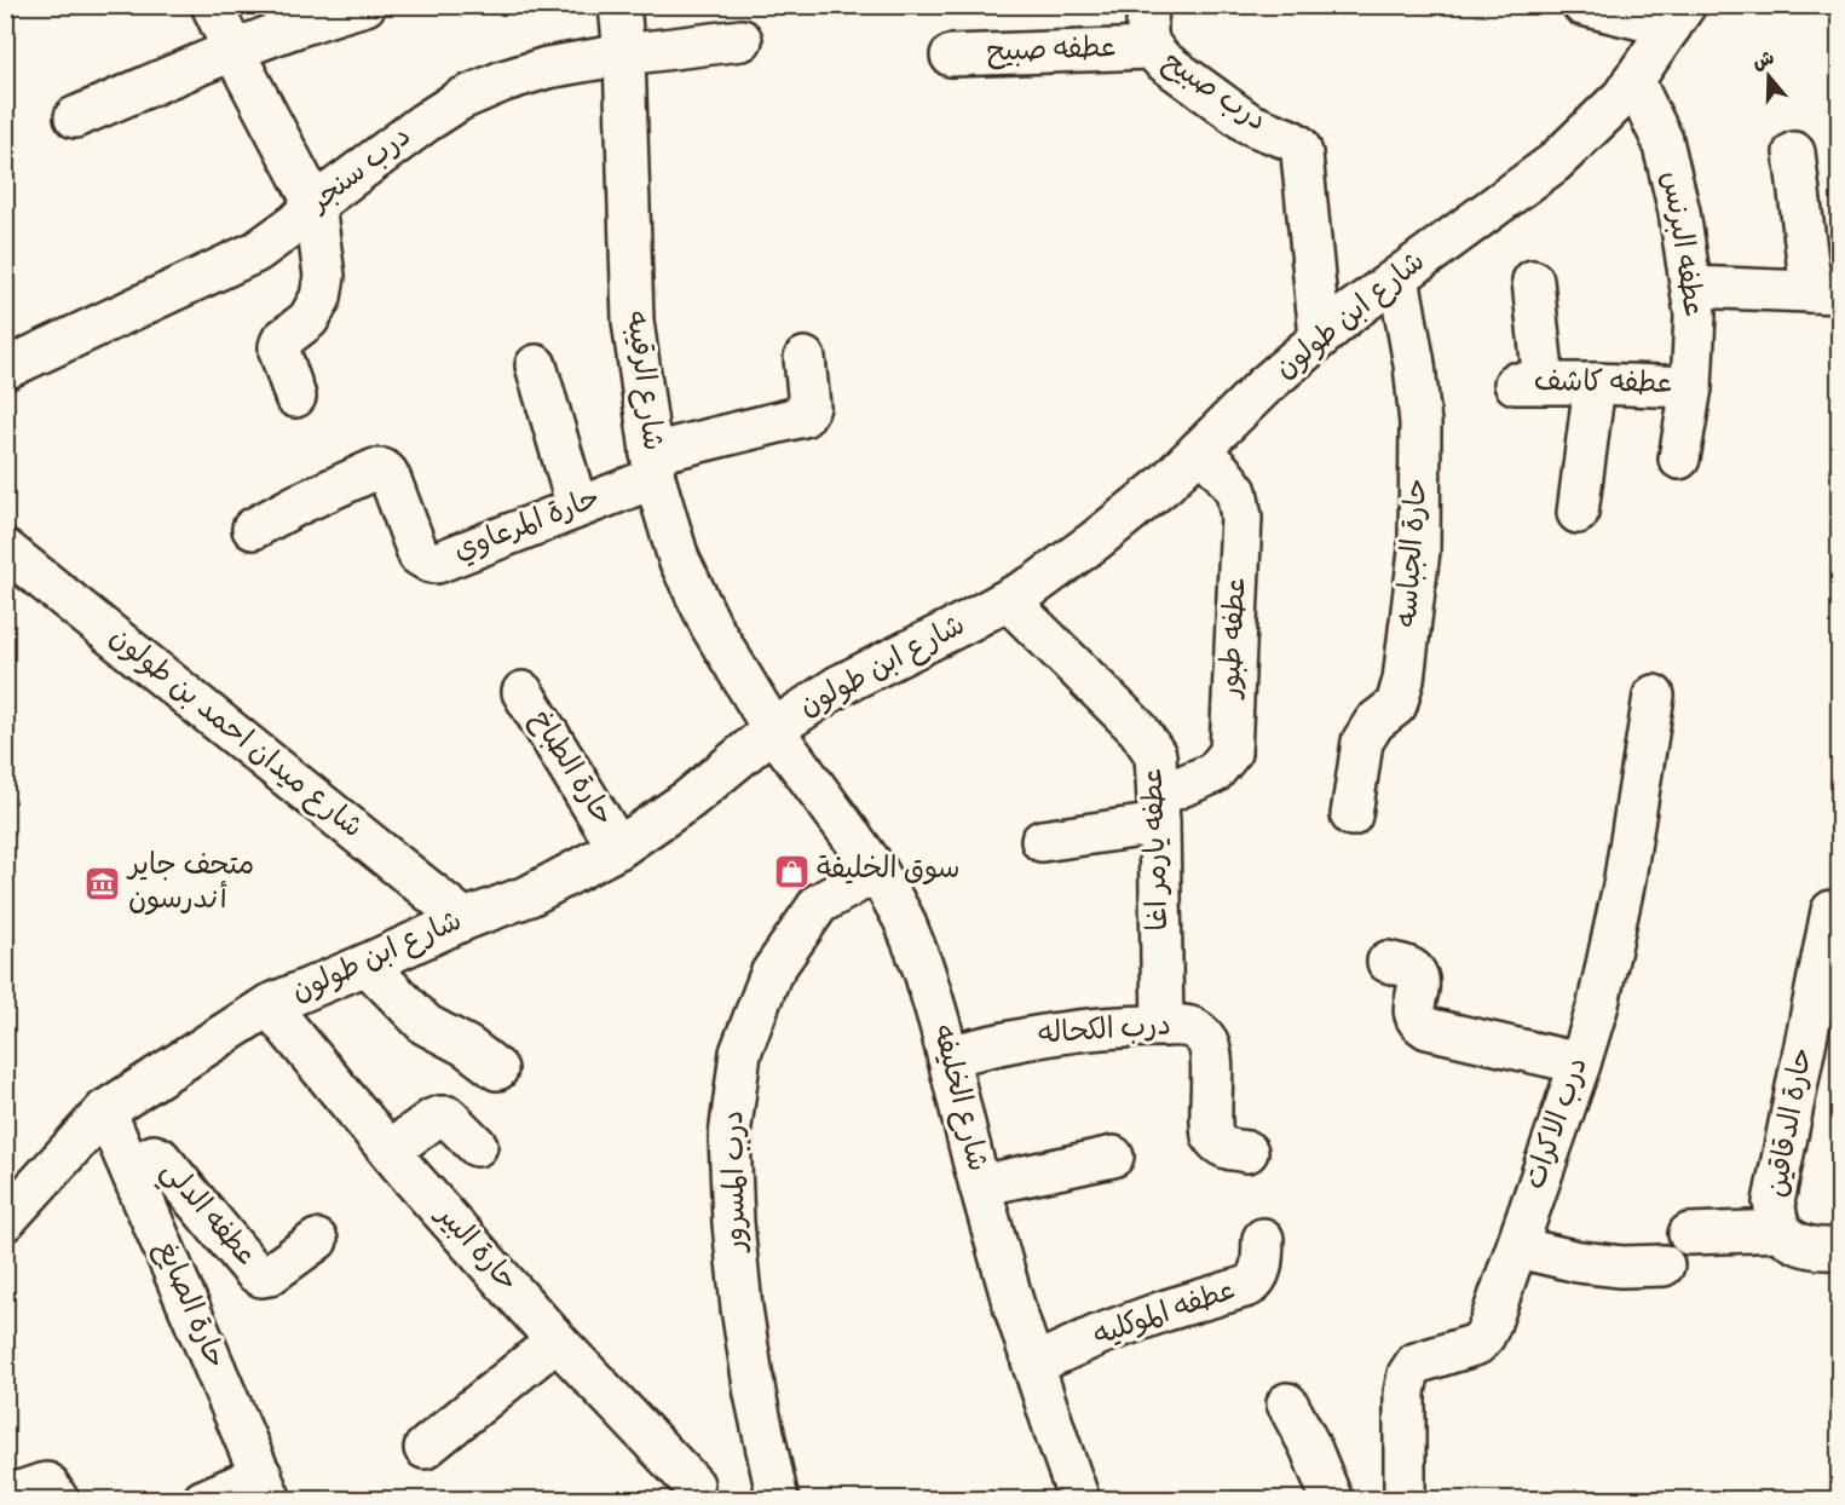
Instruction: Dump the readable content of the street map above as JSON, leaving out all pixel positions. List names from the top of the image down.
{
  "streets": {
    "street": [
      "عطفه صبيح",
      "درب صبيح",
      "درب سنجر",
      "عطفه البرنس",
      "شارع ابن طولون",
      "شارع الرقيبه",
      "عطفه كاشف",
      "حارة المرعاوي",
      "حارة الجباسه",
      "عطفه طبور",
      "شارع ميدان احمد بن طولون",
      "حارة الطباخ",
      "عطفه يارمر اغا",
      "درب الكحاله",
      "شارع الخليفه",
      "حارة الدقاقين",
      "درب الاكرات",
      "درب المسرور",
      "عطفه الدلي",
      "حارة البير",
      "حارة الصايغ",
      "عطفه الموكليه"
    ]
  },
  "crossings": [
    ["عطفه صبيح", "درب صبيح"],
    ["درب صبيح", "شارع ابن طولون"],
    ["درب سنجر", "شارع الرقيبه"],
    ["عطفه البرنس", "شارع ابن طولون"],
    ["عطفه البرنس", "عطفه كاشف"],
    ["شارع ابن طولون", "شارع الرقيبه"],
    ["شارع ابن طولون", "حارة الجباسه"],
    ["شارع ابن طولون", "عطفه طبور"],
    ["شارع ابن طولون", "شارع ميدان احمد بن طولون"],
    ["شارع ابن طولون", "حارة الطباخ"],
    ["شارع ابن طولون", "عطفه يارمر اغا"],
    ["شارع ابن طولون", "شارع الخليفه"],
    ["شارع ابن طولون", "حارة البير"],
    ["شارع ابن طولون", "حارة الصايغ"],
    ["شارع الرقيبه", "حارة المرعاوي"],
    ["شارع الرقيبه", "شارع الخليفه"],
    ["عطفه طبور", "عطفه يارمر اغا"],
    ["عطفه يارمر اغا", "درب الكحاله"],
    ["درب الكحاله", "شارع الخليفه"],
    ["شارع الخليفه", "درب المسرور"],
    ["شارع الخليفه", "عطفه الموكليه"],
    ["عطفه الدلي", "حارة الصايغ"]
  ],
  "places": {
    "shop": ["سوق الخليفة"],
    "museum": ["متحف جاير أندرسون"]
  },
  "north": "top"
}
